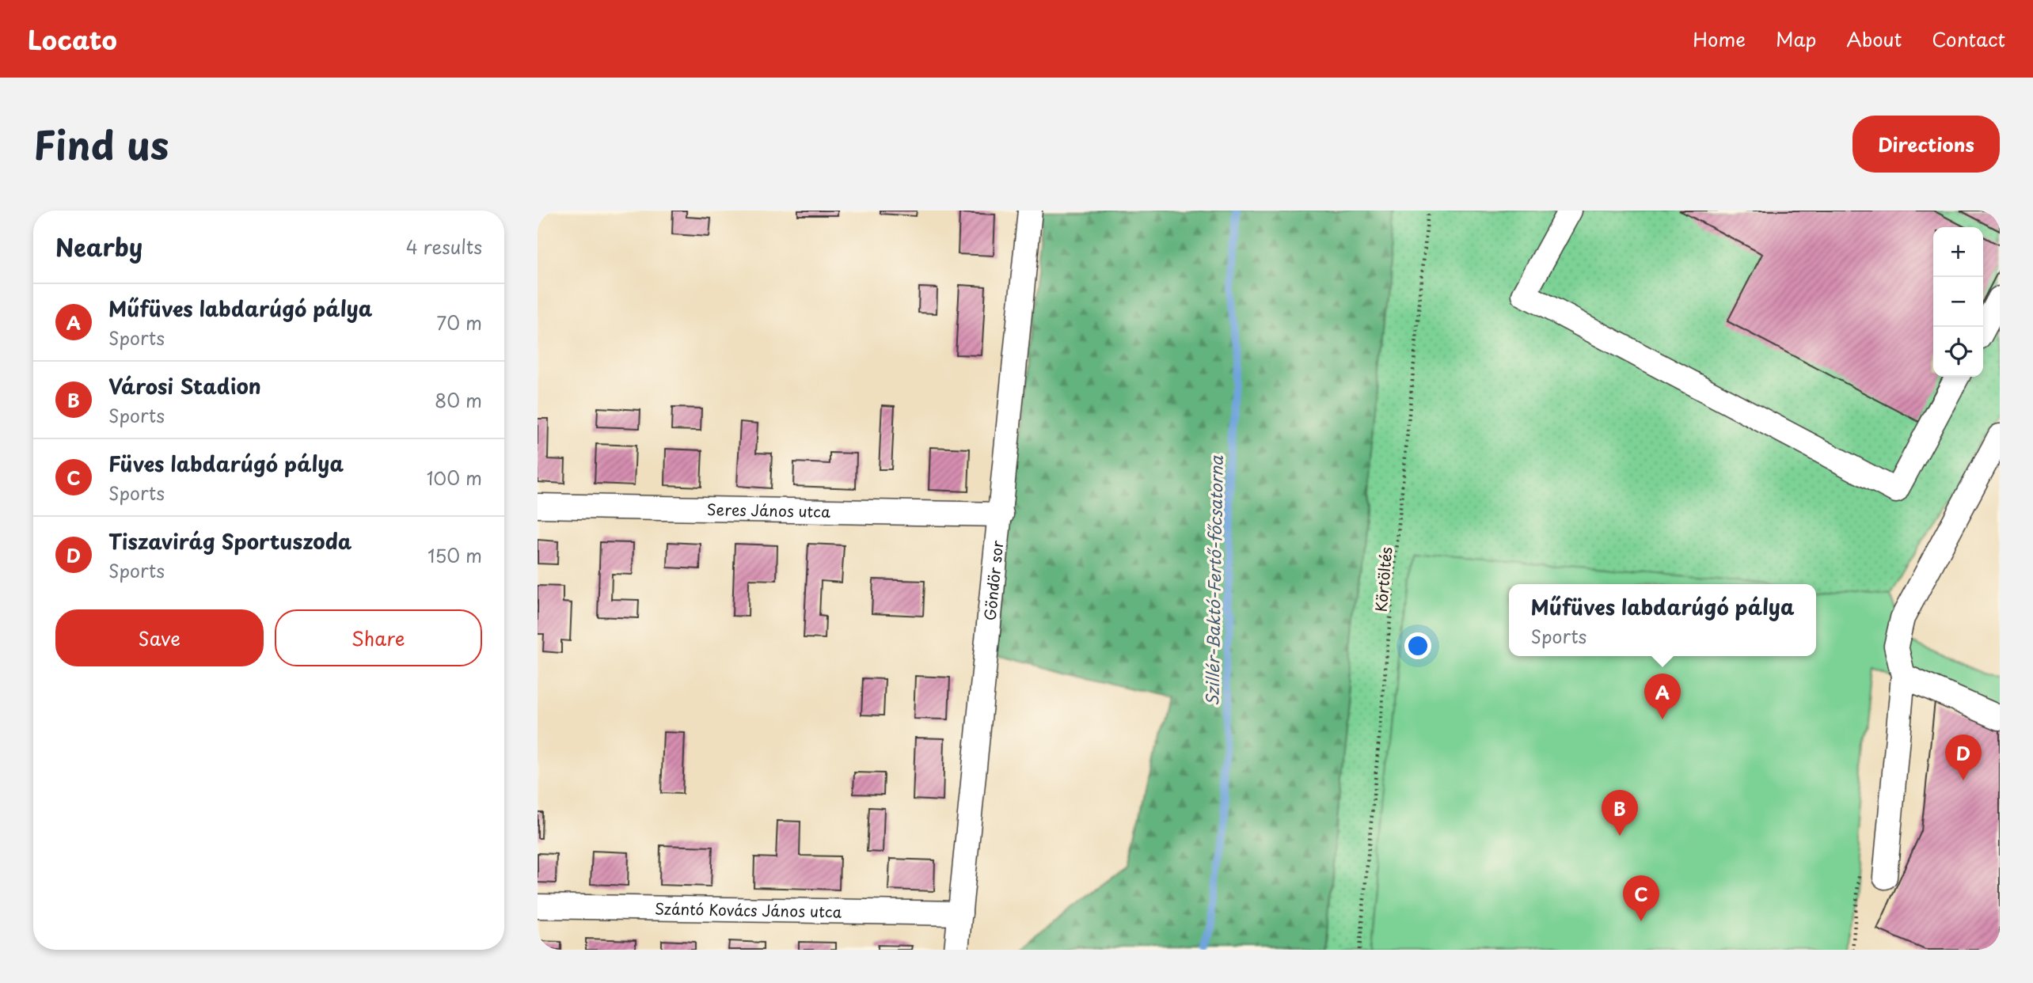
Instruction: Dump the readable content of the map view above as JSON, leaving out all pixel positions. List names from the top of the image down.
{
  "streets": {
    "street": ["Seres János utca", "Göndör sor", "Szántó Kovács János utca"],
    "path": ["Körtöltés"]
  },
  "crossings": [
    ["Seres János utca", "Göndör sor"],
    ["Göndör sor", "Szántó Kovács János utca"]
  ],
  "water": ["Szillér-Baktó-Fertő-főcsatorna"],
  "page": {
    "header": "Locato",
    "nav": [
      "Home",
      "Map",
      "About",
      "Contact"
    ],
    "title": "Find us",
    "buttons": [
      "Directions",
      ["Save", "Share"]
    ],
    "heading": ["Nearby", "4 results"],
    "map_buttons": ["+", "−"],
    "list": [
      {
        "mark": "A",
        "name": "Műfüves labdarúgó pálya",
        "note": "Sports",
        "value": "70 m"
      },
      {
        "mark": "B",
        "name": "Városi Stadion",
        "note": "Sports",
        "value": "80 m"
      },
      {
        "mark": "C",
        "name": "Füves labdarúgó pálya",
        "note": "Sports",
        "value": "100 m"
      },
      {
        "mark": "D",
        "name": "Tiszavirág Sportuszoda",
        "note": "Sports",
        "value": "150 m"
      }
    ],
    "popup": ["Műfüves labdarúgó pálya", "Sports"],
    "pins": [
      "A",
      "D",
      "B",
      "C"
    ]
  }
}
